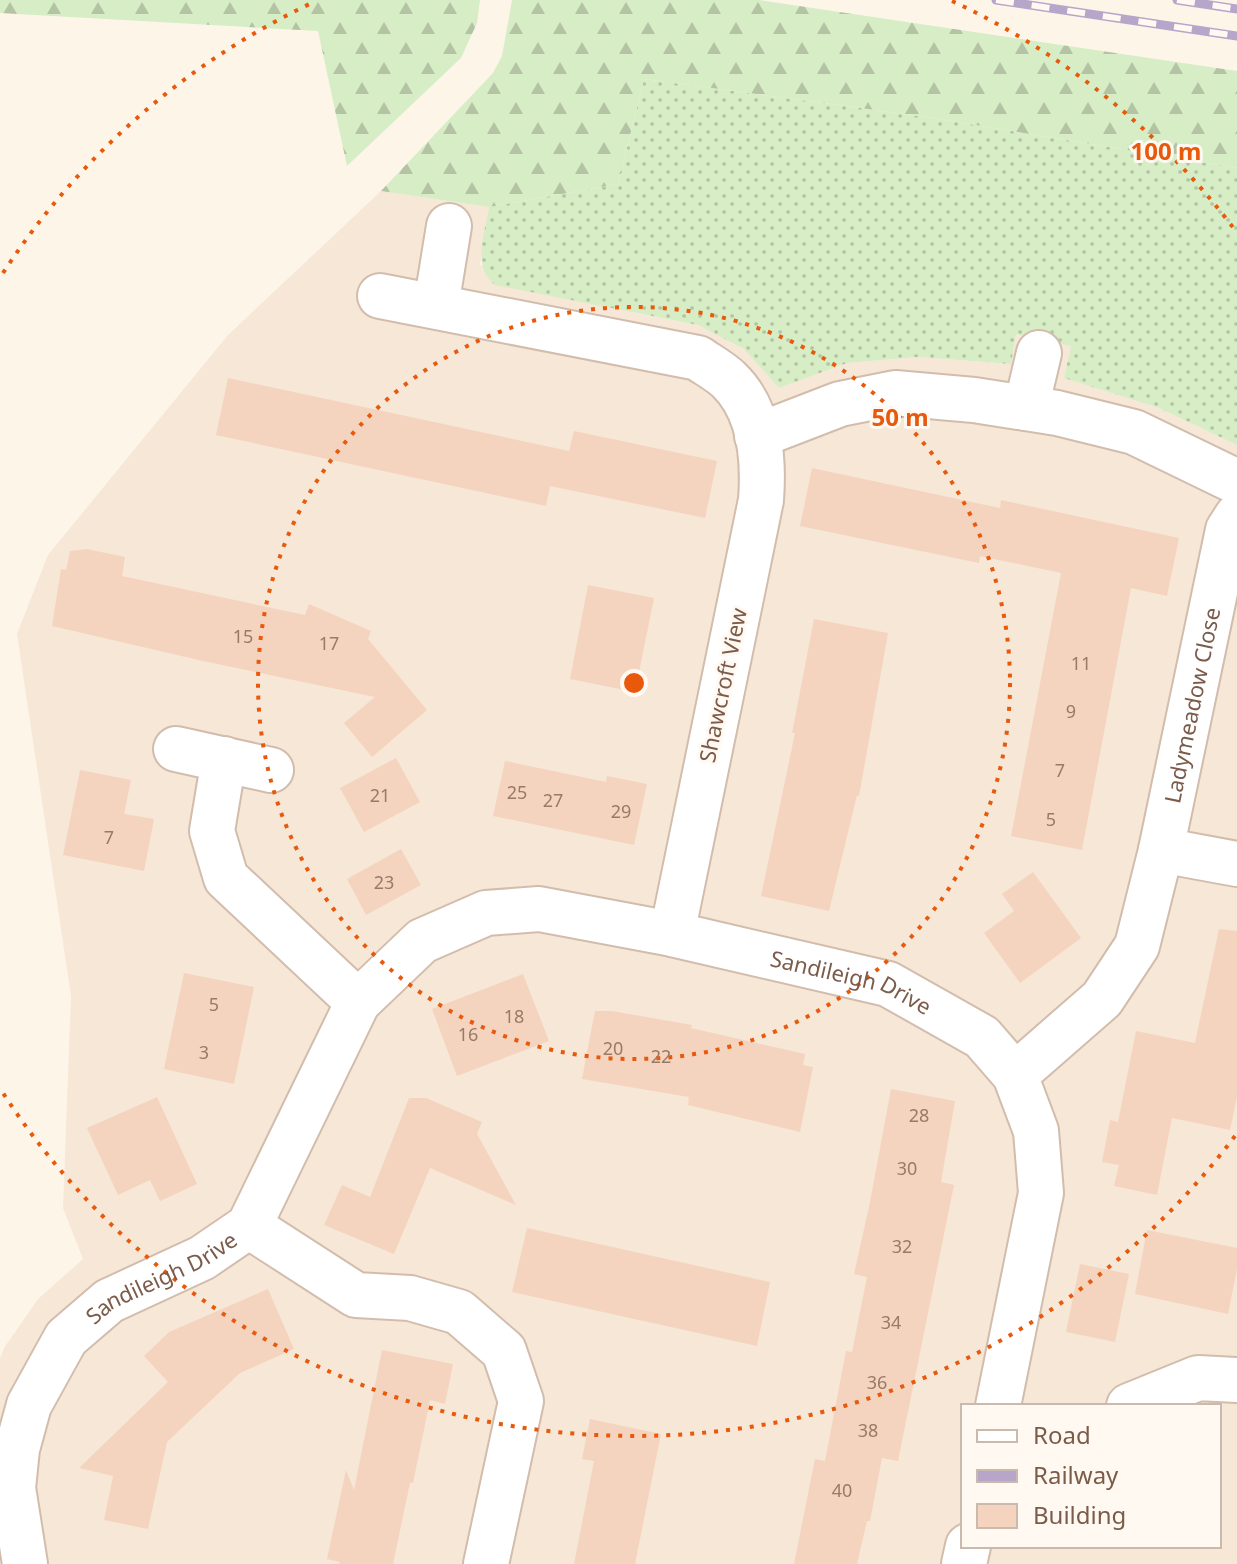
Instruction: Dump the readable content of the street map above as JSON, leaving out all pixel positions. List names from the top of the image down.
{
  "streets": {
    "street": ["Shawcroft View", "Ladymeadow Close", "Sandileigh Drive"]
  },
  "crossings": [
    ["Shawcroft View", "Sandileigh Drive"],
    ["Ladymeadow Close", "Sandileigh Drive"]
  ],
  "house_numbers": [
    "15",
    "17",
    "11",
    "9",
    "7",
    "25",
    "21",
    "27",
    "29",
    "5",
    "7",
    "23",
    "5",
    "18",
    "16",
    "20",
    "3",
    "22",
    "28",
    "30",
    "32",
    "34",
    "36",
    "38",
    "40"
  ],
  "legend": ["Road", "Railway", "Building"],
  "rings": ["100 m", "50 m"]
}
